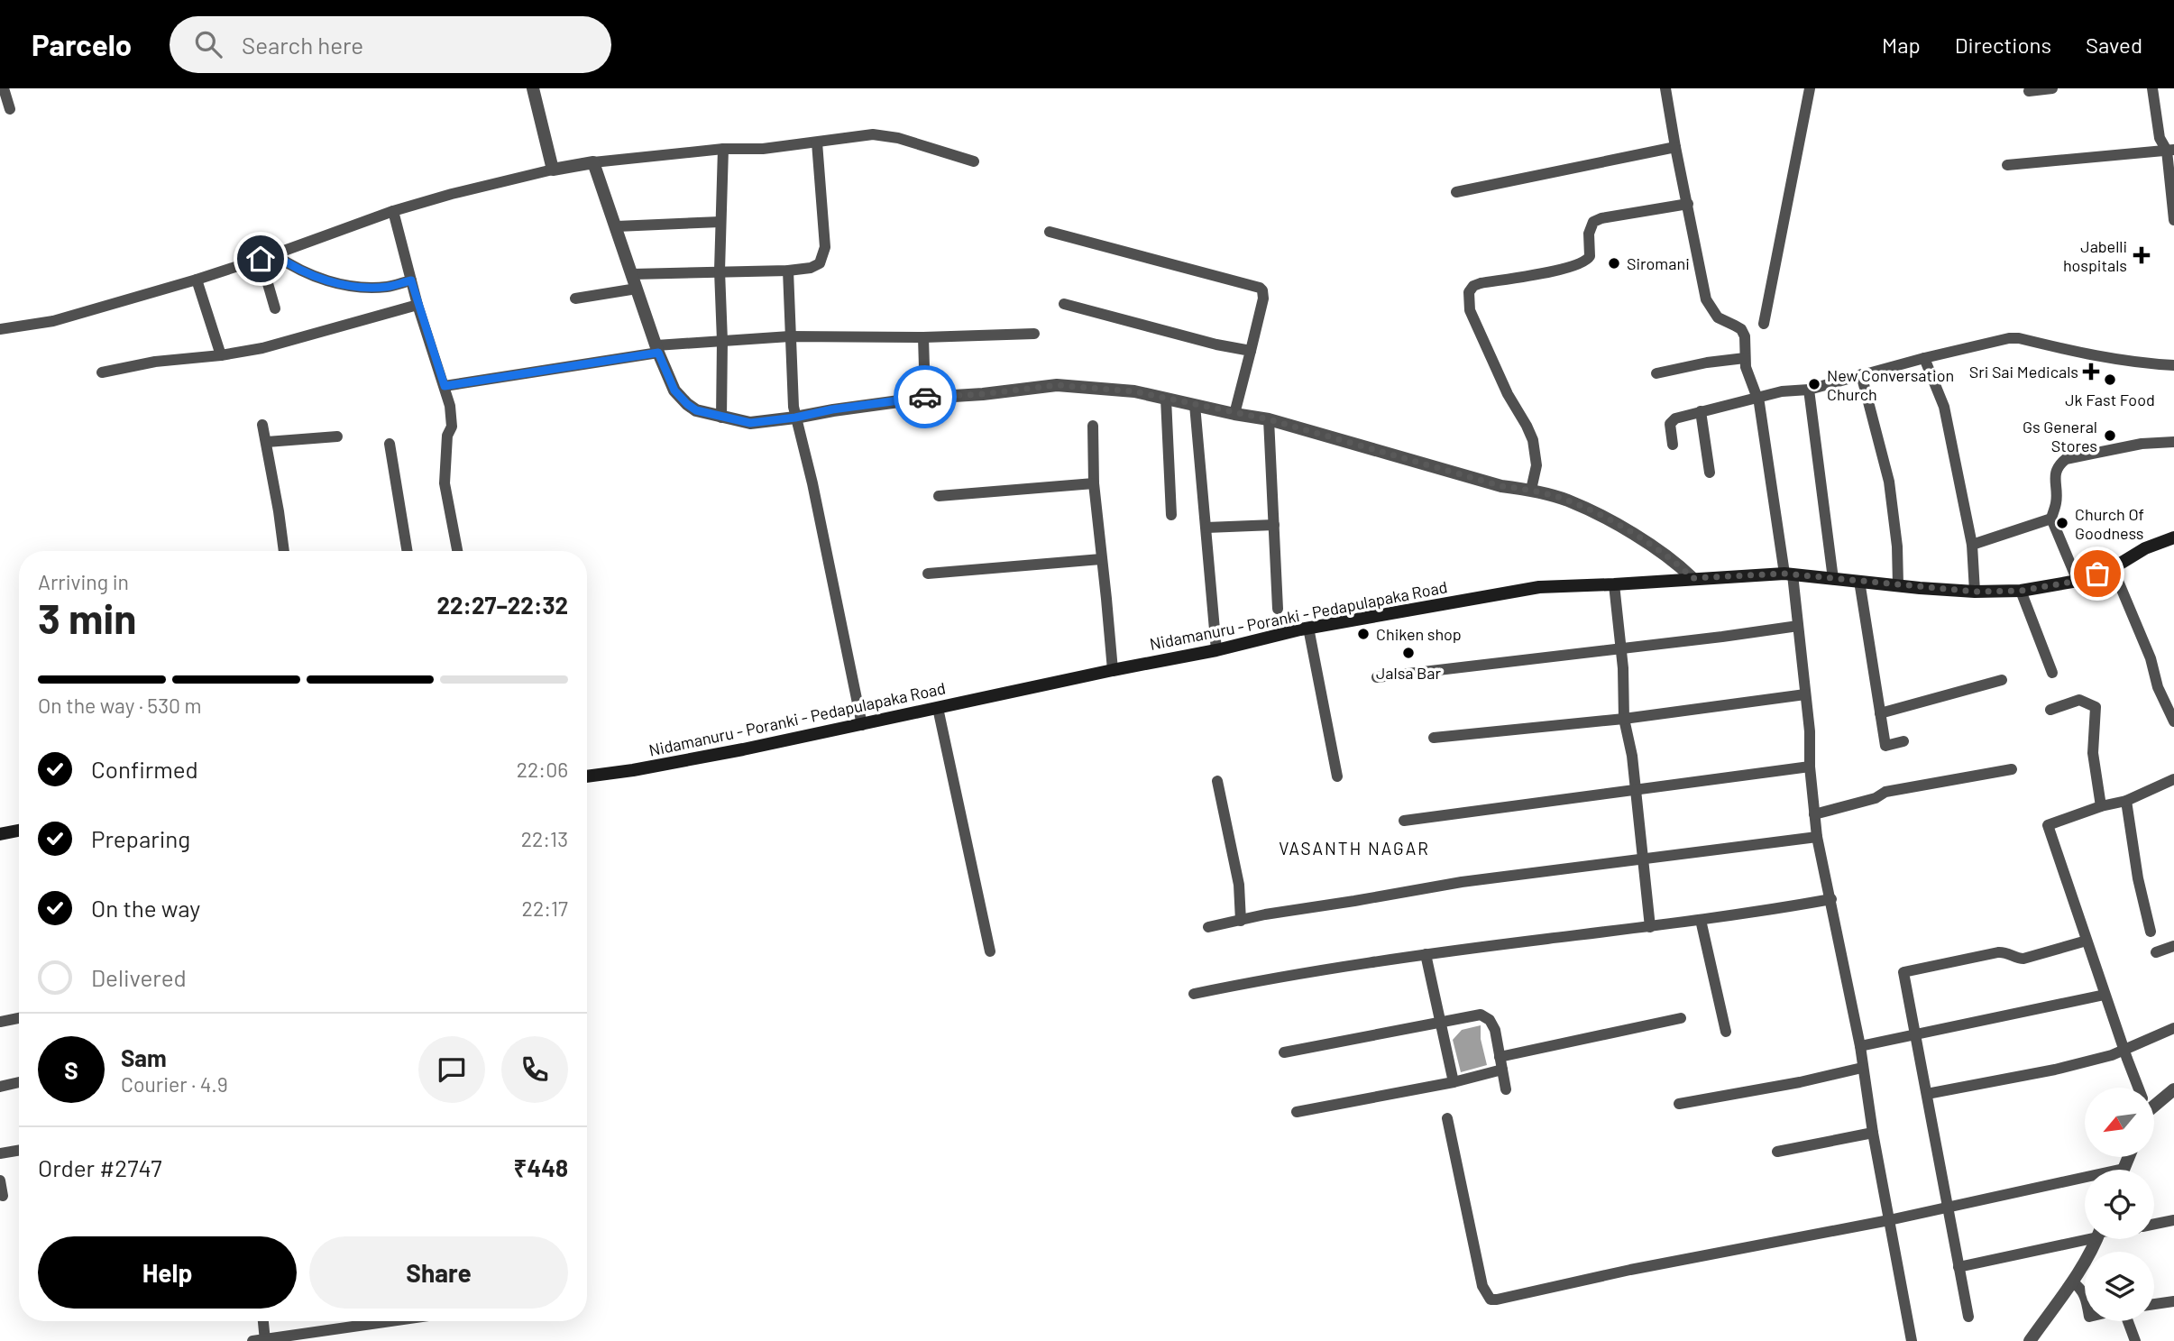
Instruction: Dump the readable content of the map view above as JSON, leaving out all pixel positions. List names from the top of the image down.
{
  "streets": {
    "main road": ["Nidamanuru - Poranki - Pedapulapaka Road"]
  },
  "districts": ["VASANTH NAGAR"],
  "places": {
    "health": ["Jabelli hospitals", "Sri Sai Medicals"],
    "other": [
      "Siromani",
      "Jk Fast Food",
      "New Conversation Church",
      "Gs General Stores",
      "Church Of Goodness",
      "Chiken shop",
      "Jalsa Bar"
    ]
  },
  "north": "bottom left",
  "page": {
    "header": "Parcelo",
    "search": "Search here",
    "nav": ["Map", "Directions", "Saved"],
    "heading": ["3 min", "Arriving in", "22:27–22:32"],
    "panel": [
      "Sam",
      "Courier · 4.9",
      "Order #2747",
      "₹448"
    ],
    "bar": "On the way · 530 m",
    "list": [
      ["Confirmed", "22:06"],
      ["Preparing", "22:13"],
      ["On the way", "22:17"],
      "Delivered"
    ],
    "round": "S",
    "buttons": ["Help", "Share"]
  }
}
